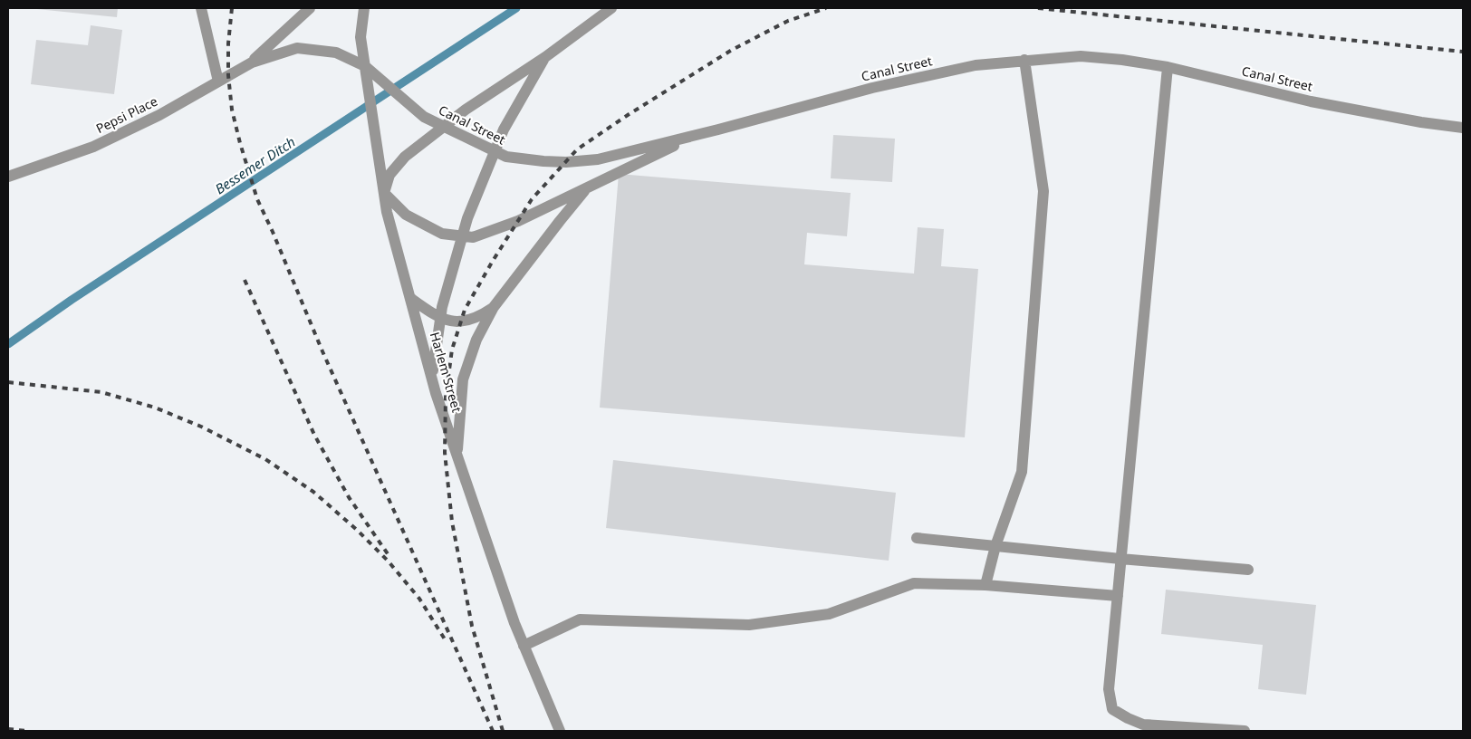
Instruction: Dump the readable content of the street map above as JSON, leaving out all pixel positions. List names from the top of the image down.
{
  "streets": {
    "lane": ["Canal Street", "Pepsi Place", "Harlem Street"]
  },
  "crossings": [
    ["Canal Street", "Pepsi Place"],
    ["Canal Street", "Harlem Street"]
  ],
  "water": ["Bessemer Ditch"]
}
